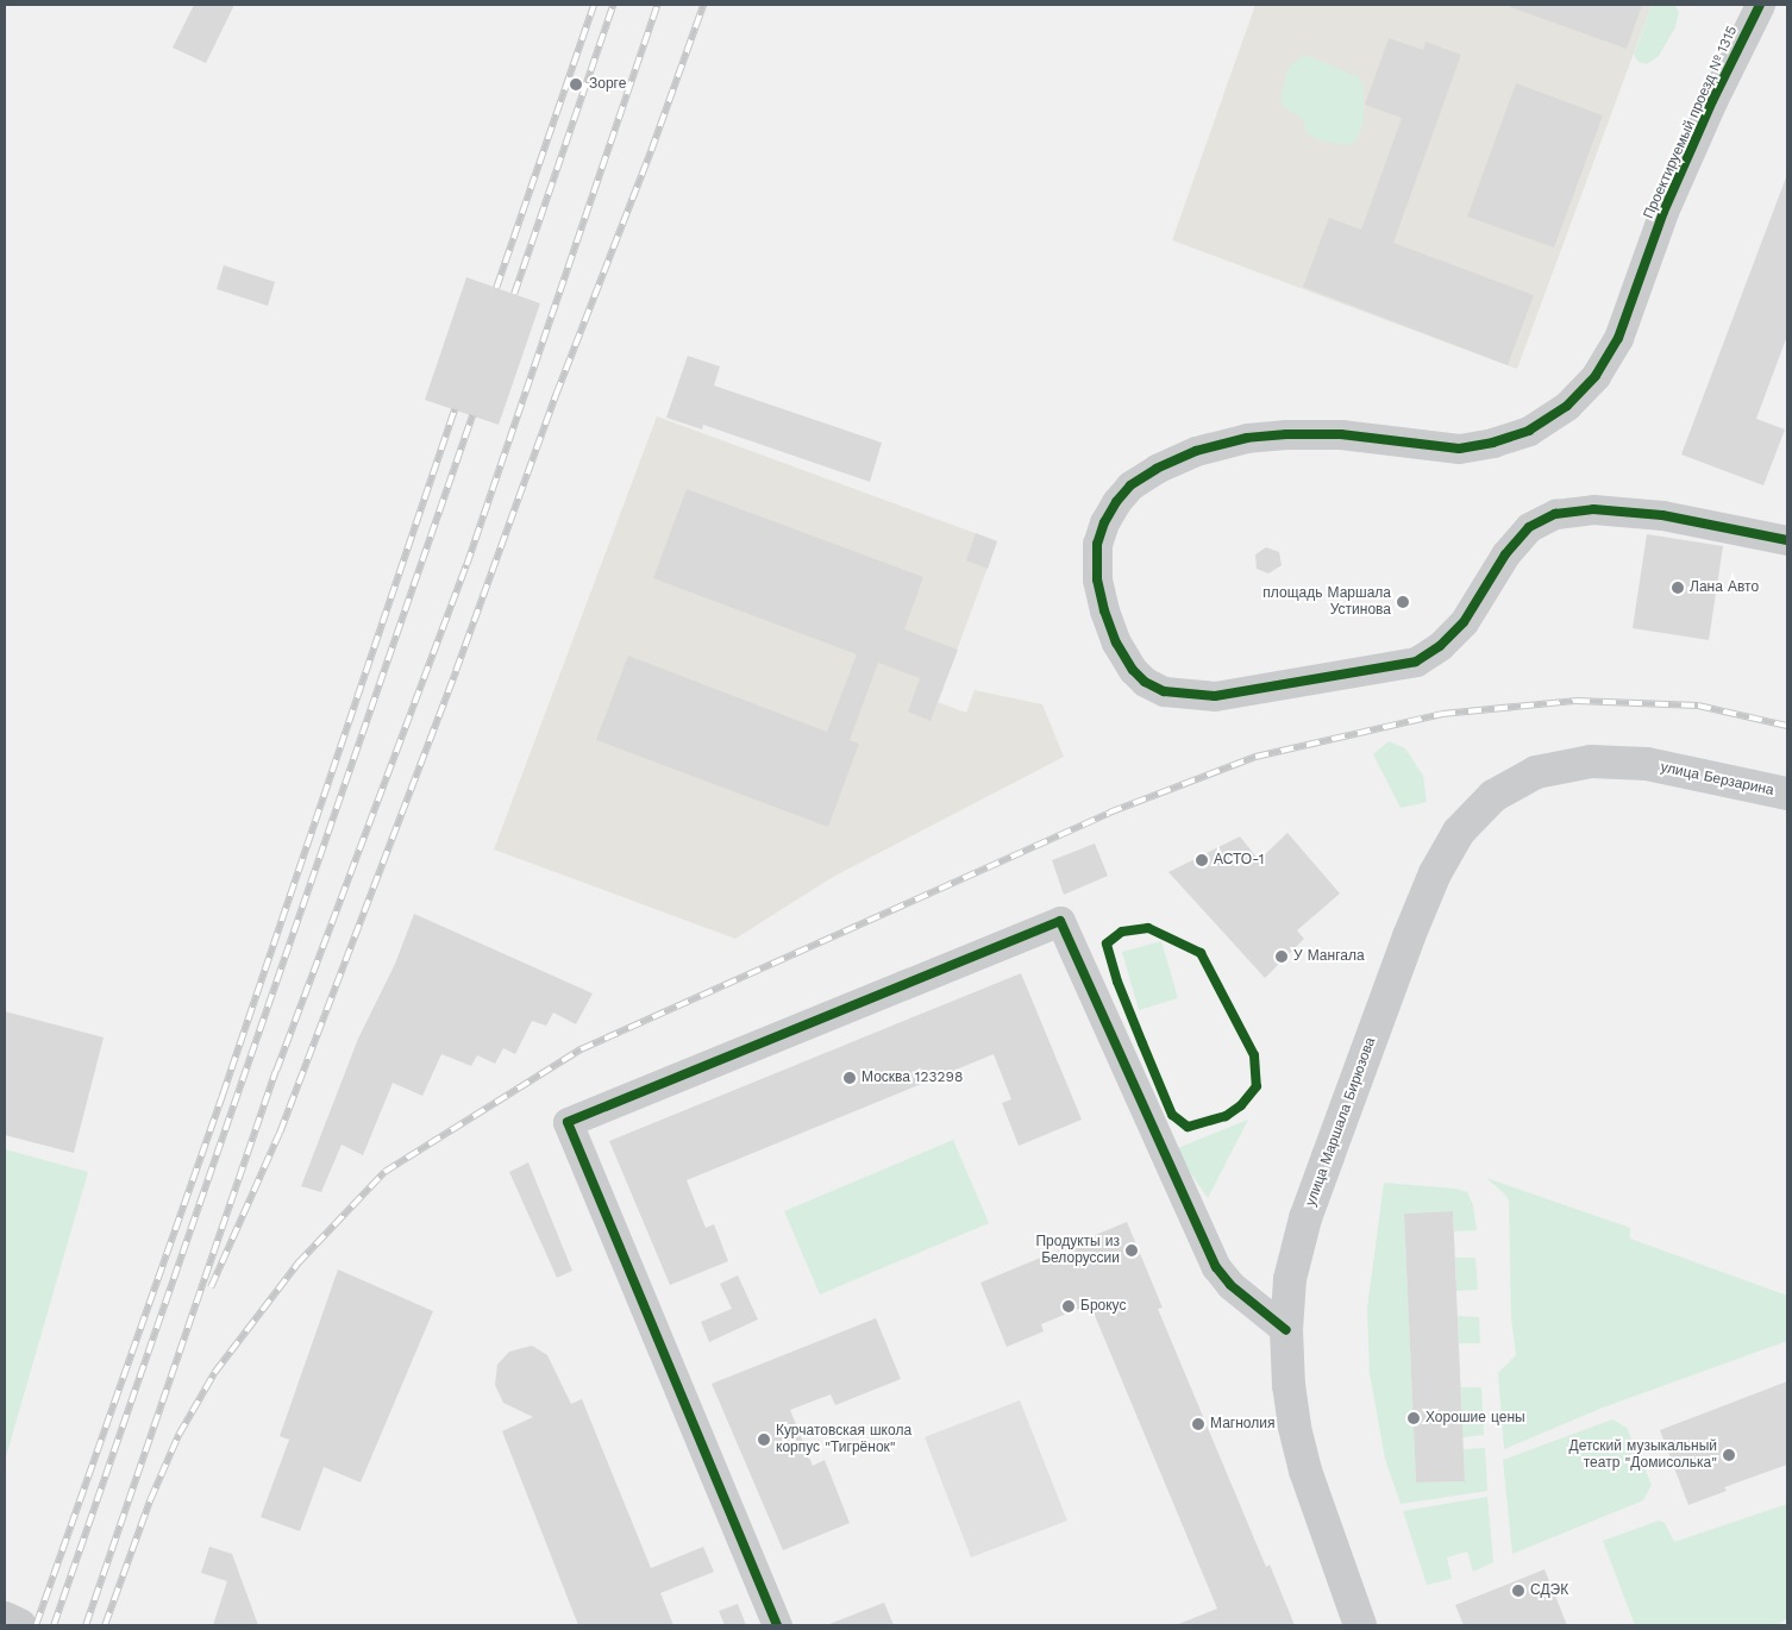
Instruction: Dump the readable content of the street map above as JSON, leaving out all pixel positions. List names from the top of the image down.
{
  "streets": {
    "street": ["Проектируемый проезд № 1315", "улица Берзарина", "улица Маршала Бирюзова"]
  },
  "crossings": [
    ["улица Берзарина", "улица Маршала Бирюзова"]
  ],
  "places": [
    "Зорге",
    "Лана Авто",
    "площадь Маршала Устинова",
    "АСТО-1",
    "У Мангала",
    "Москва 123298",
    "Продукты из Белоруссии",
    "Брокус",
    "Хорошие цены",
    "Магнолия",
    "Курчатовская школа корпус \"Тигрёнок\"",
    "Детский музыкальный театр \"Домисолька\"",
    "СДЭК"
  ]
}
